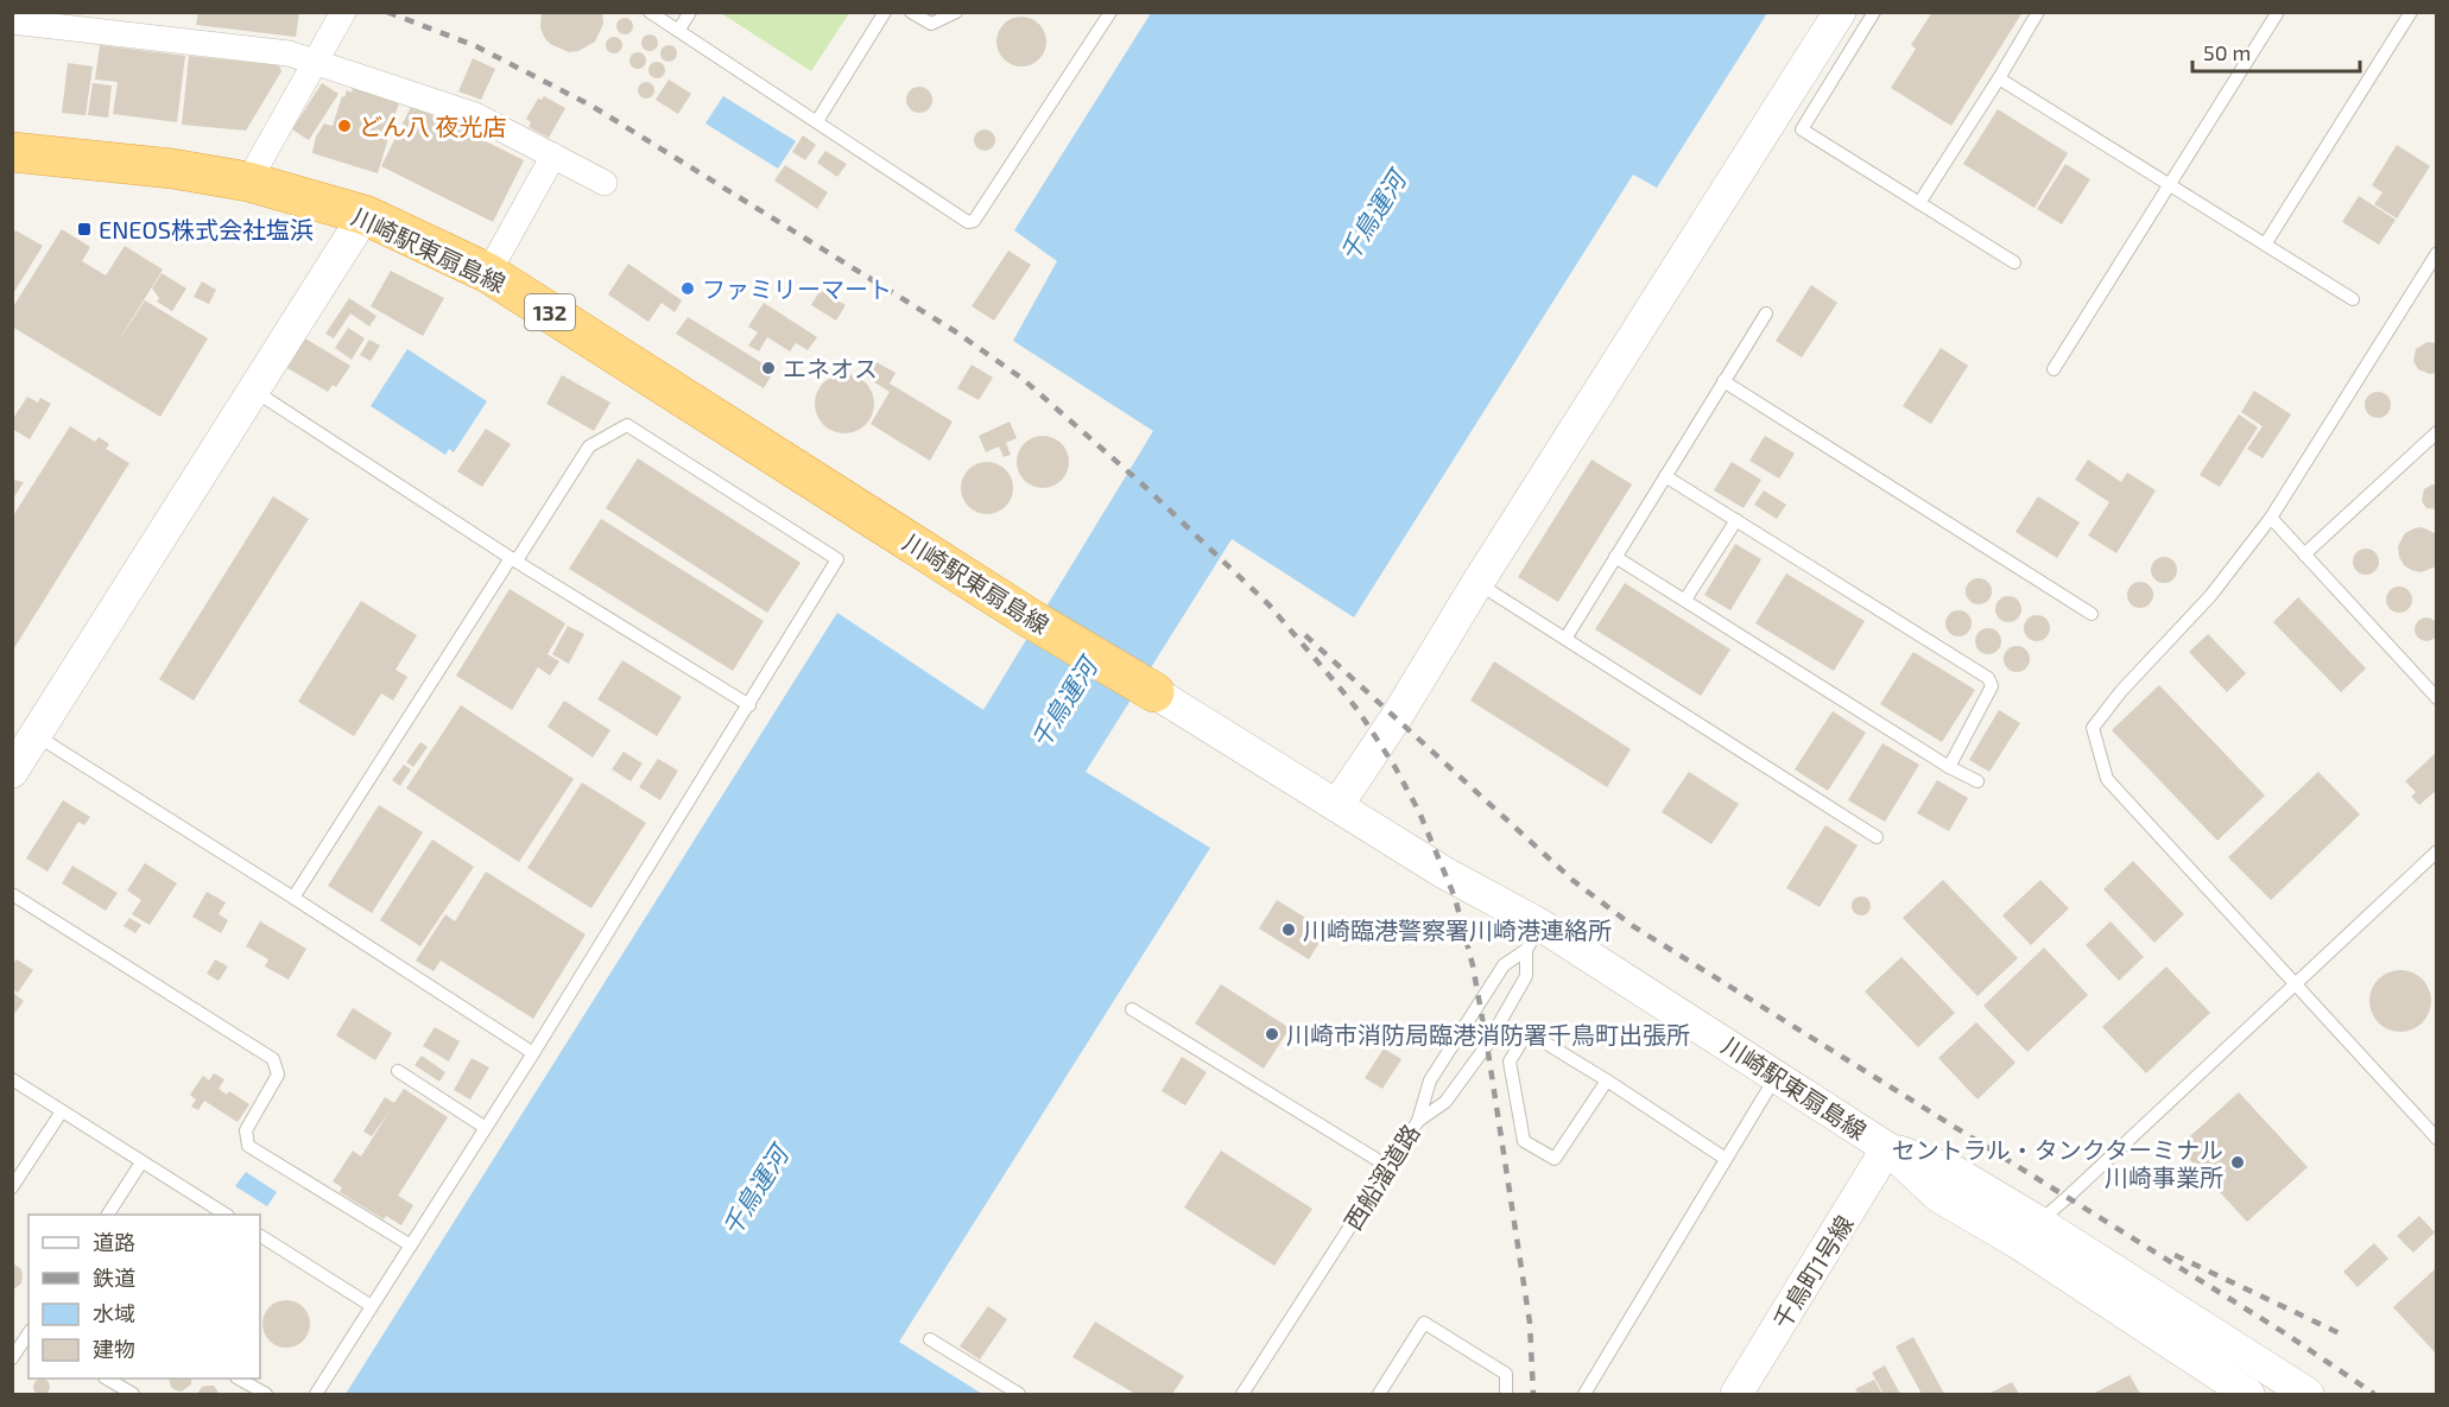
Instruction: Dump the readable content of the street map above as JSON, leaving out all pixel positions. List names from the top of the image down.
{
  "streets": {
    "highway": ["川崎駅東扇島線", "132"],
    "street": ["千鳥町1号線"],
    "lane": ["西船溜道路"]
  },
  "crossings": [
    ["川崎駅東扇島線", "西船溜道路"],
    ["川崎駅東扇島線", "千鳥町1号線"]
  ],
  "water": ["千鳥運河"],
  "places": {
    "other": [
      "どん八 夜光店",
      "ファミリーマート",
      "エネオス",
      "川崎臨港警察署川崎港連絡所",
      "川崎市消防局臨港消防署千鳥町出張所",
      "セントラル・タンクターミナル 川崎事業所"
    ],
    "transit": ["ENEOS株式会社塩浜"]
  },
  "legend": [
    "道路",
    "鉄道",
    "水域",
    "建物"
  ],
  "scale_bar": "50 m"
}
